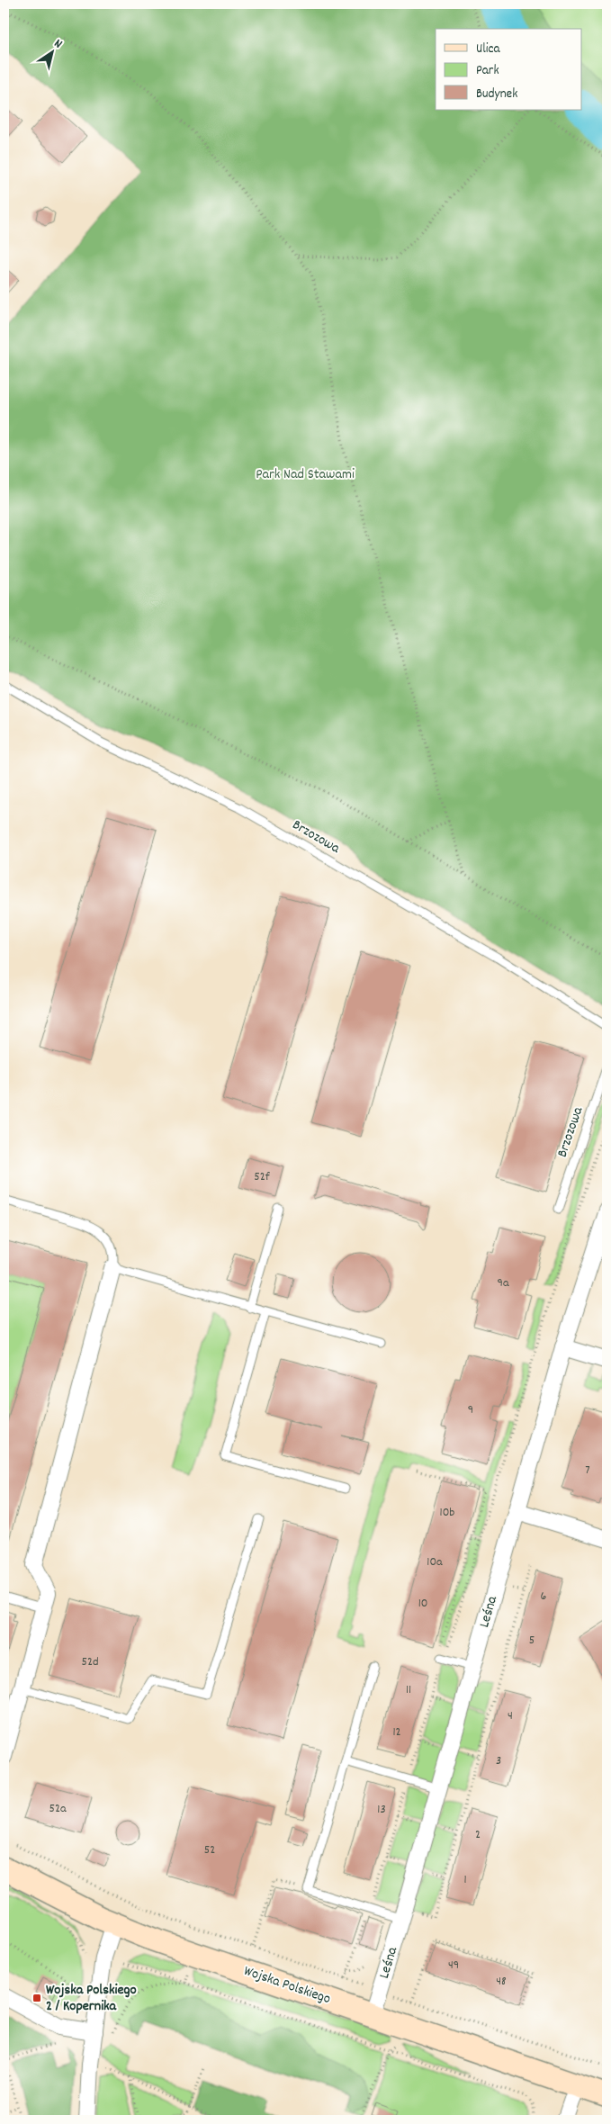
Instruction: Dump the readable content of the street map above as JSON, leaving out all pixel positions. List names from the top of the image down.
{
  "streets": {
    "main road": ["Wojska Polskiego"],
    "street": ["Leśna"],
    "lane": ["Brzozowa"]
  },
  "crossings": [
    ["Leśna", "Wojska Polskiego"]
  ],
  "parks": ["Park Nad Stawami"],
  "places": {
    "transit": ["Wojska Polskiego 2 / Kopernika"]
  },
  "house_numbers": [
    "52f",
    "9a",
    "9",
    "7",
    "10b",
    "10a",
    "6",
    "10",
    "5",
    "52d",
    "11",
    "4",
    "12",
    "3",
    "52a",
    "13",
    "2",
    "52",
    "1",
    "49",
    "48"
  ],
  "legend": ["Ulica", "Park", "Budynek"],
  "north": "top right"
}
